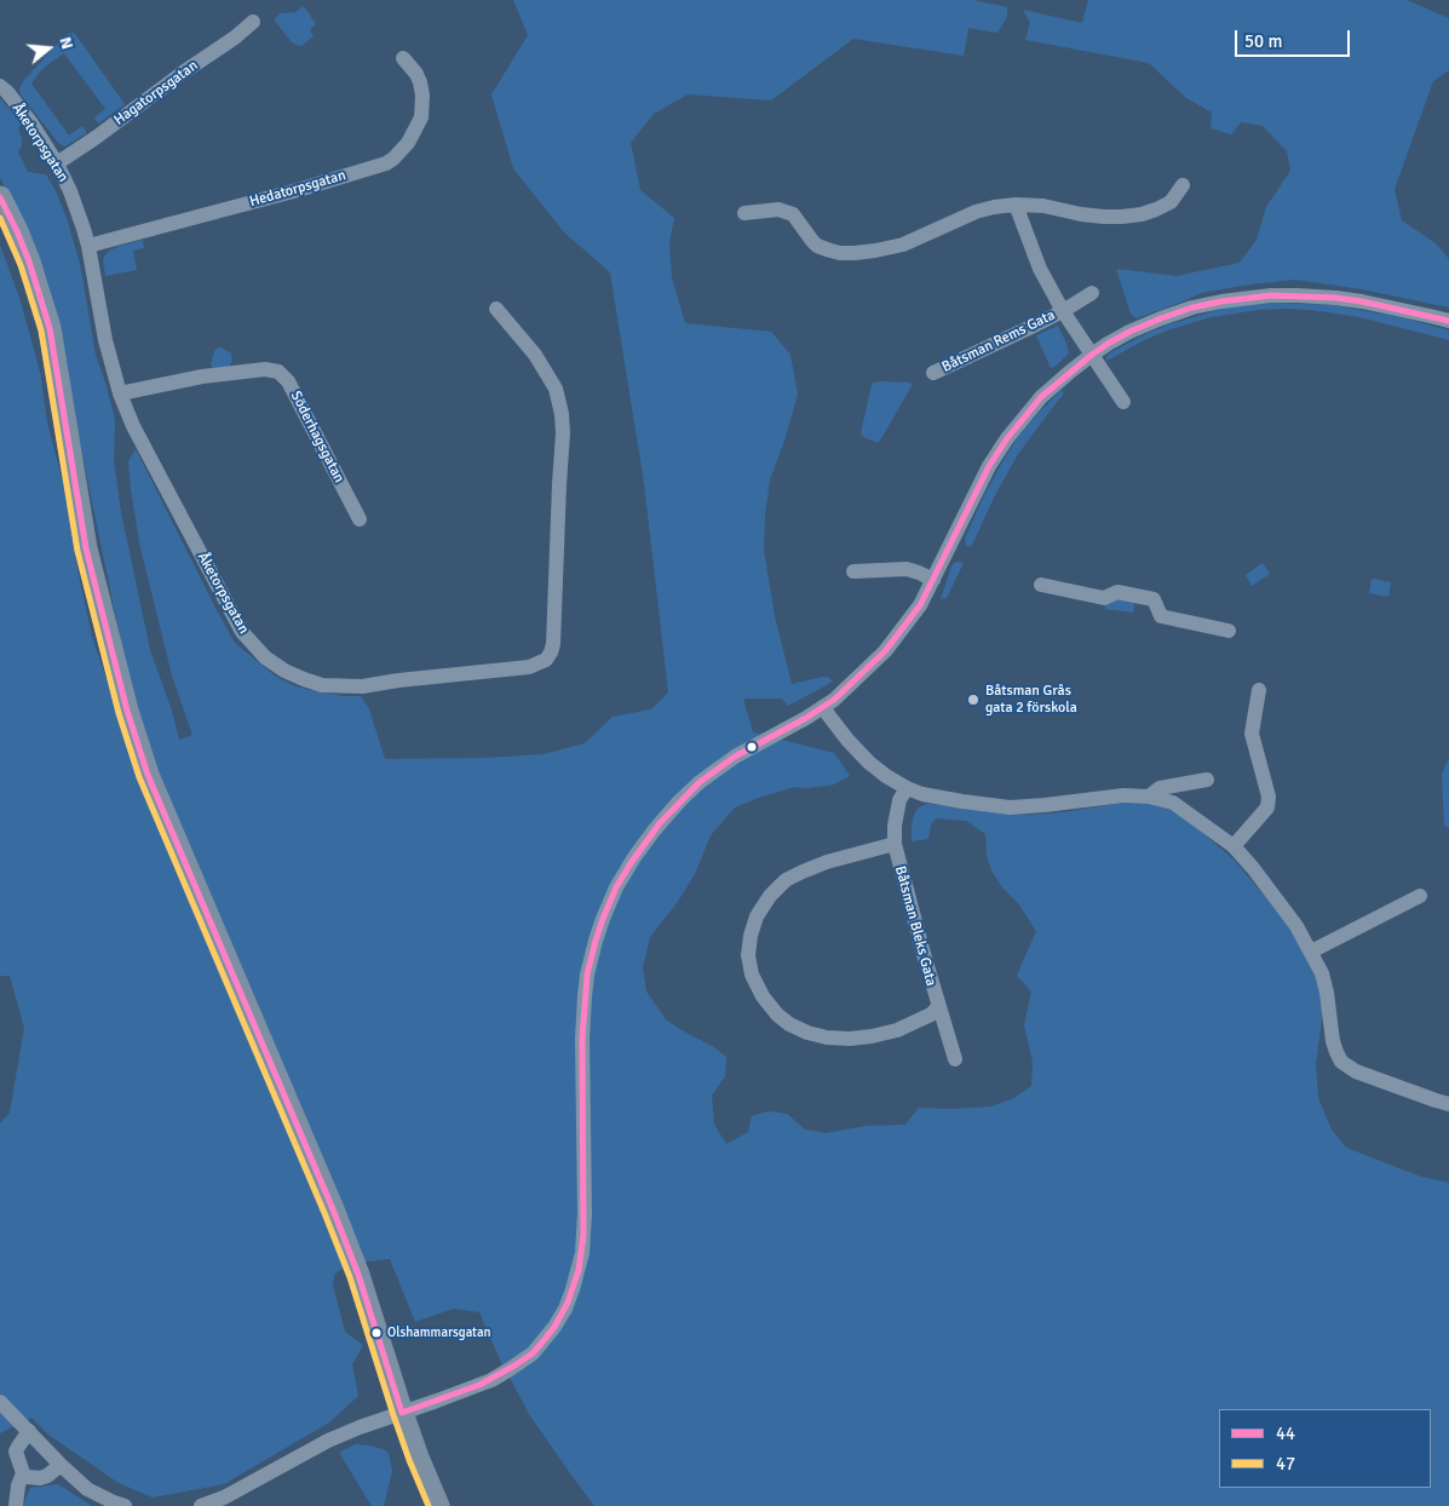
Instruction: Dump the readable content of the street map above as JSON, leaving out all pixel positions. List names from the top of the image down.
{
  "streets": {
    "street": [
      "Hagatorpsgatan",
      "Åketorpsgatan",
      "Hedatorpsgatan",
      "Båtsman Rems Gata",
      "Söderhagsgatan",
      "Båtsman Bleks Gata"
    ]
  },
  "crossings": [
    ["Hagatorpsgatan", "Åketorpsgatan"],
    ["Åketorpsgatan", "Hedatorpsgatan"],
    ["Åketorpsgatan", "Söderhagsgatan"]
  ],
  "places": ["Båtsman Grås gata 2 förskola", "Olshammarsgatan"],
  "lines": ["transit line 44", "transit line 47"],
  "legend": ["44", "47"],
  "scale_bar": "50 m",
  "north": "right"
}
